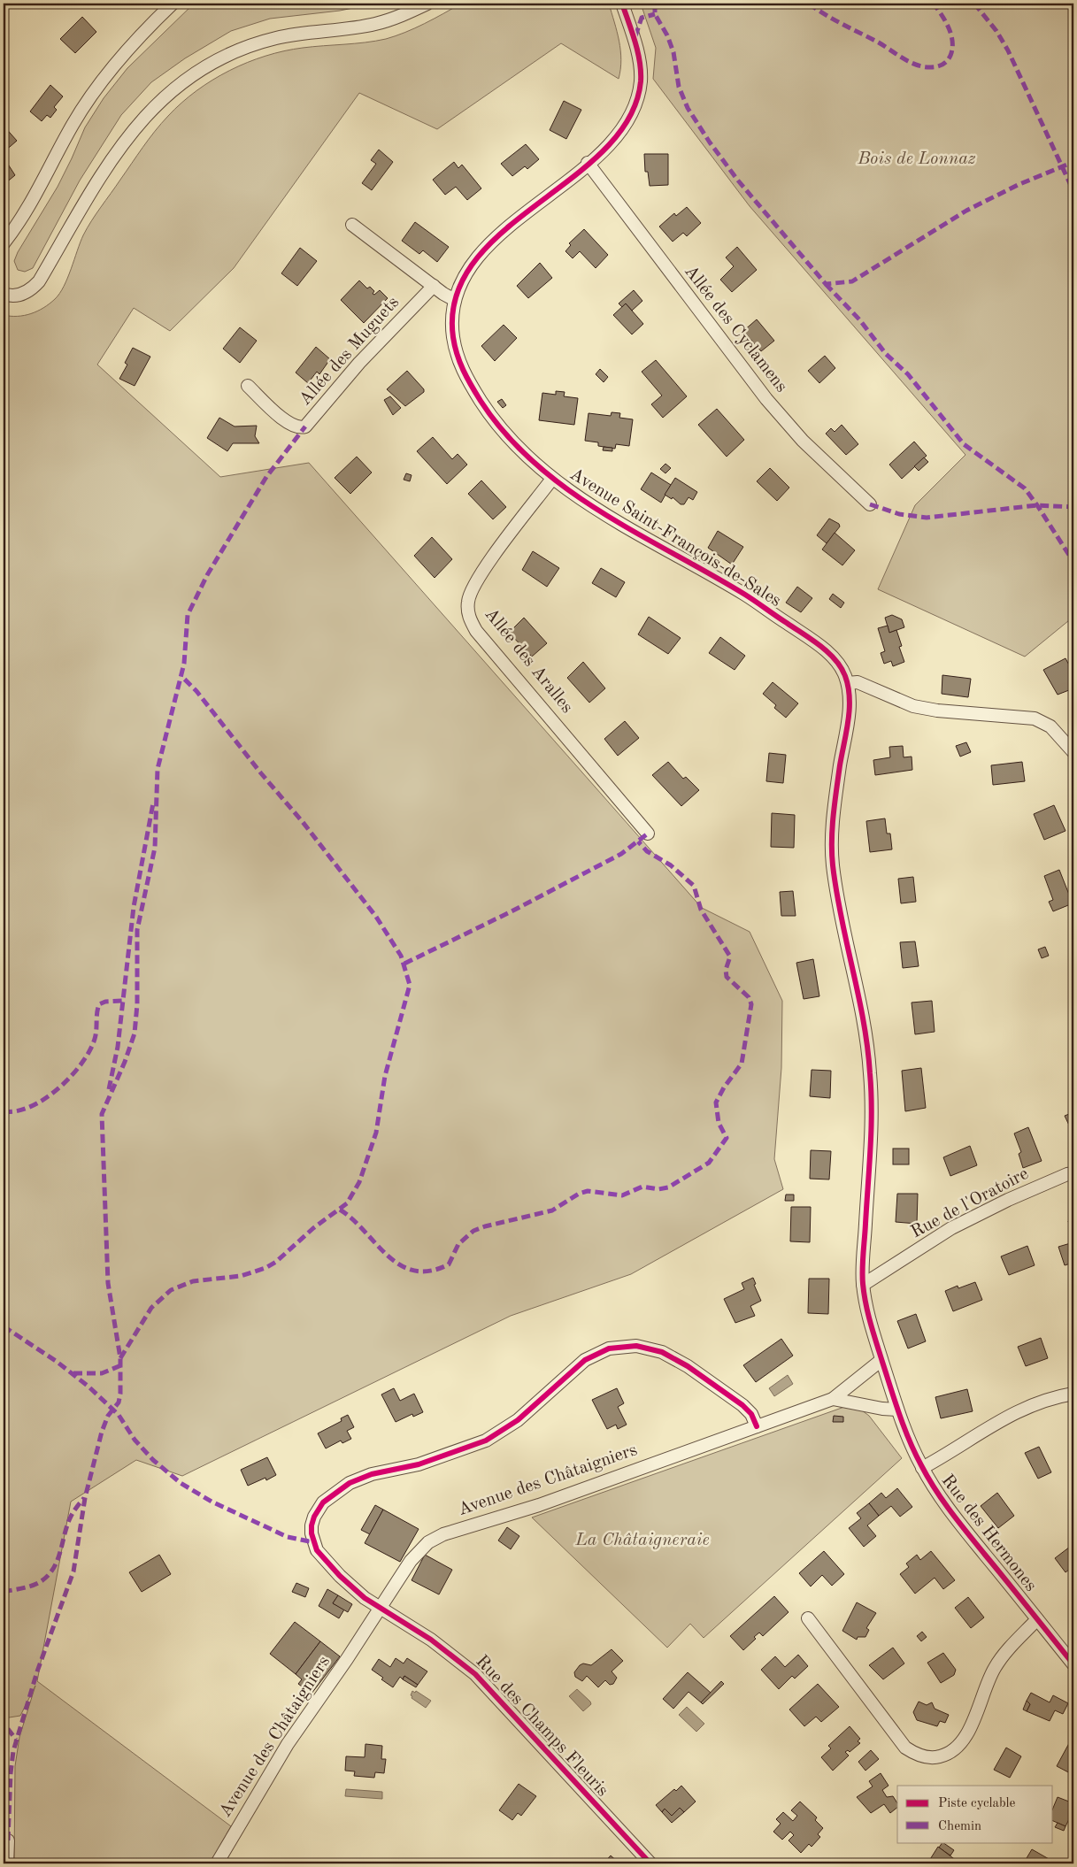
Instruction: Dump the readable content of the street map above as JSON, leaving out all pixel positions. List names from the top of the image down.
{
  "streets": {
    "street": [
      "Allée des Cyclamens",
      "Allée des Muguets",
      "Avenue Saint-François-de-Sales",
      "Allée des Aralles",
      "Rue de l'Oratoire",
      "Avenue des Châtaigniers",
      "Rue des Hermones",
      "Rue des Champs Fleuris"
    ]
  },
  "crossings": [
    ["Allée des Cyclamens", "Avenue Saint-François-de-Sales"],
    ["Avenue Saint-François-de-Sales", "Allée des Aralles"],
    ["Avenue Saint-François-de-Sales", "Rue de l'Oratoire"],
    ["Avenue Saint-François-de-Sales", "Avenue des Châtaigniers"],
    ["Avenue Saint-François-de-Sales", "Rue des Hermones"],
    ["Avenue des Châtaigniers", "Rue des Champs Fleuris"]
  ],
  "parks": ["Bois de Lonnaz", "La Châtaigneraie"],
  "legend": ["Piste cyclable", "Chemin"]
}
